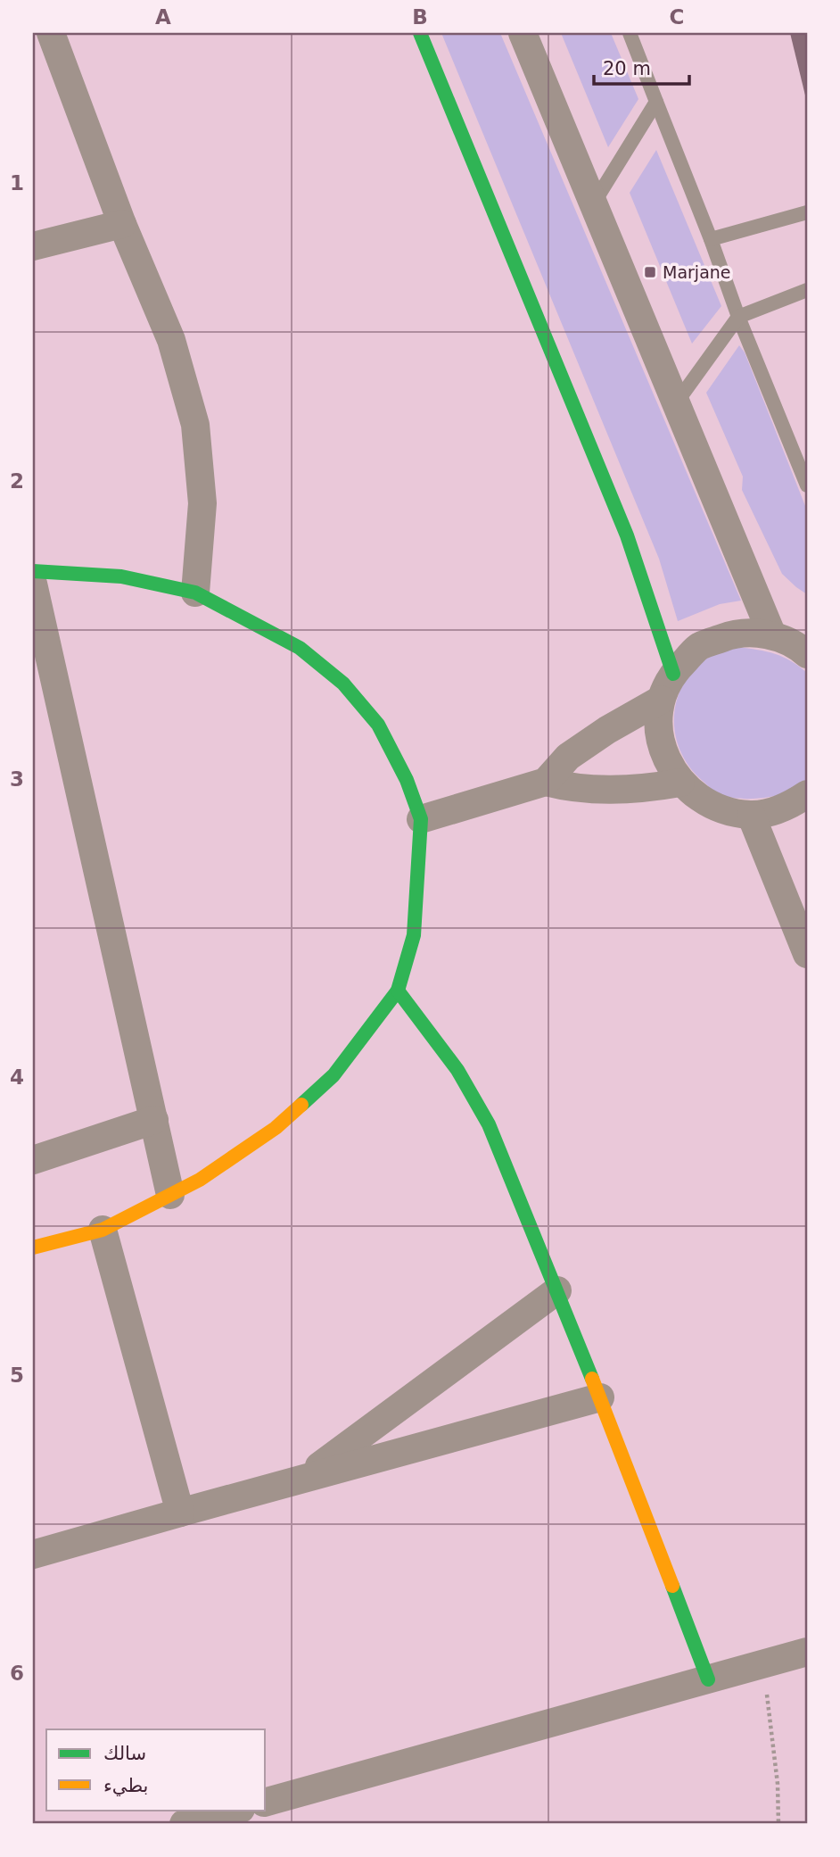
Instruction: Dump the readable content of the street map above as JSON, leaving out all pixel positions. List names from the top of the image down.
{
  "places": {
    "transit": ["Marjane"]
  },
  "legend": ["سالك", "بطيء"],
  "scale_bar": "20 m",
  "grid": {
    "columns": ["A", "B", "C"],
    "rows": [
      "1",
      "2",
      "3",
      "4",
      "5",
      "6"
    ]
  }
}
